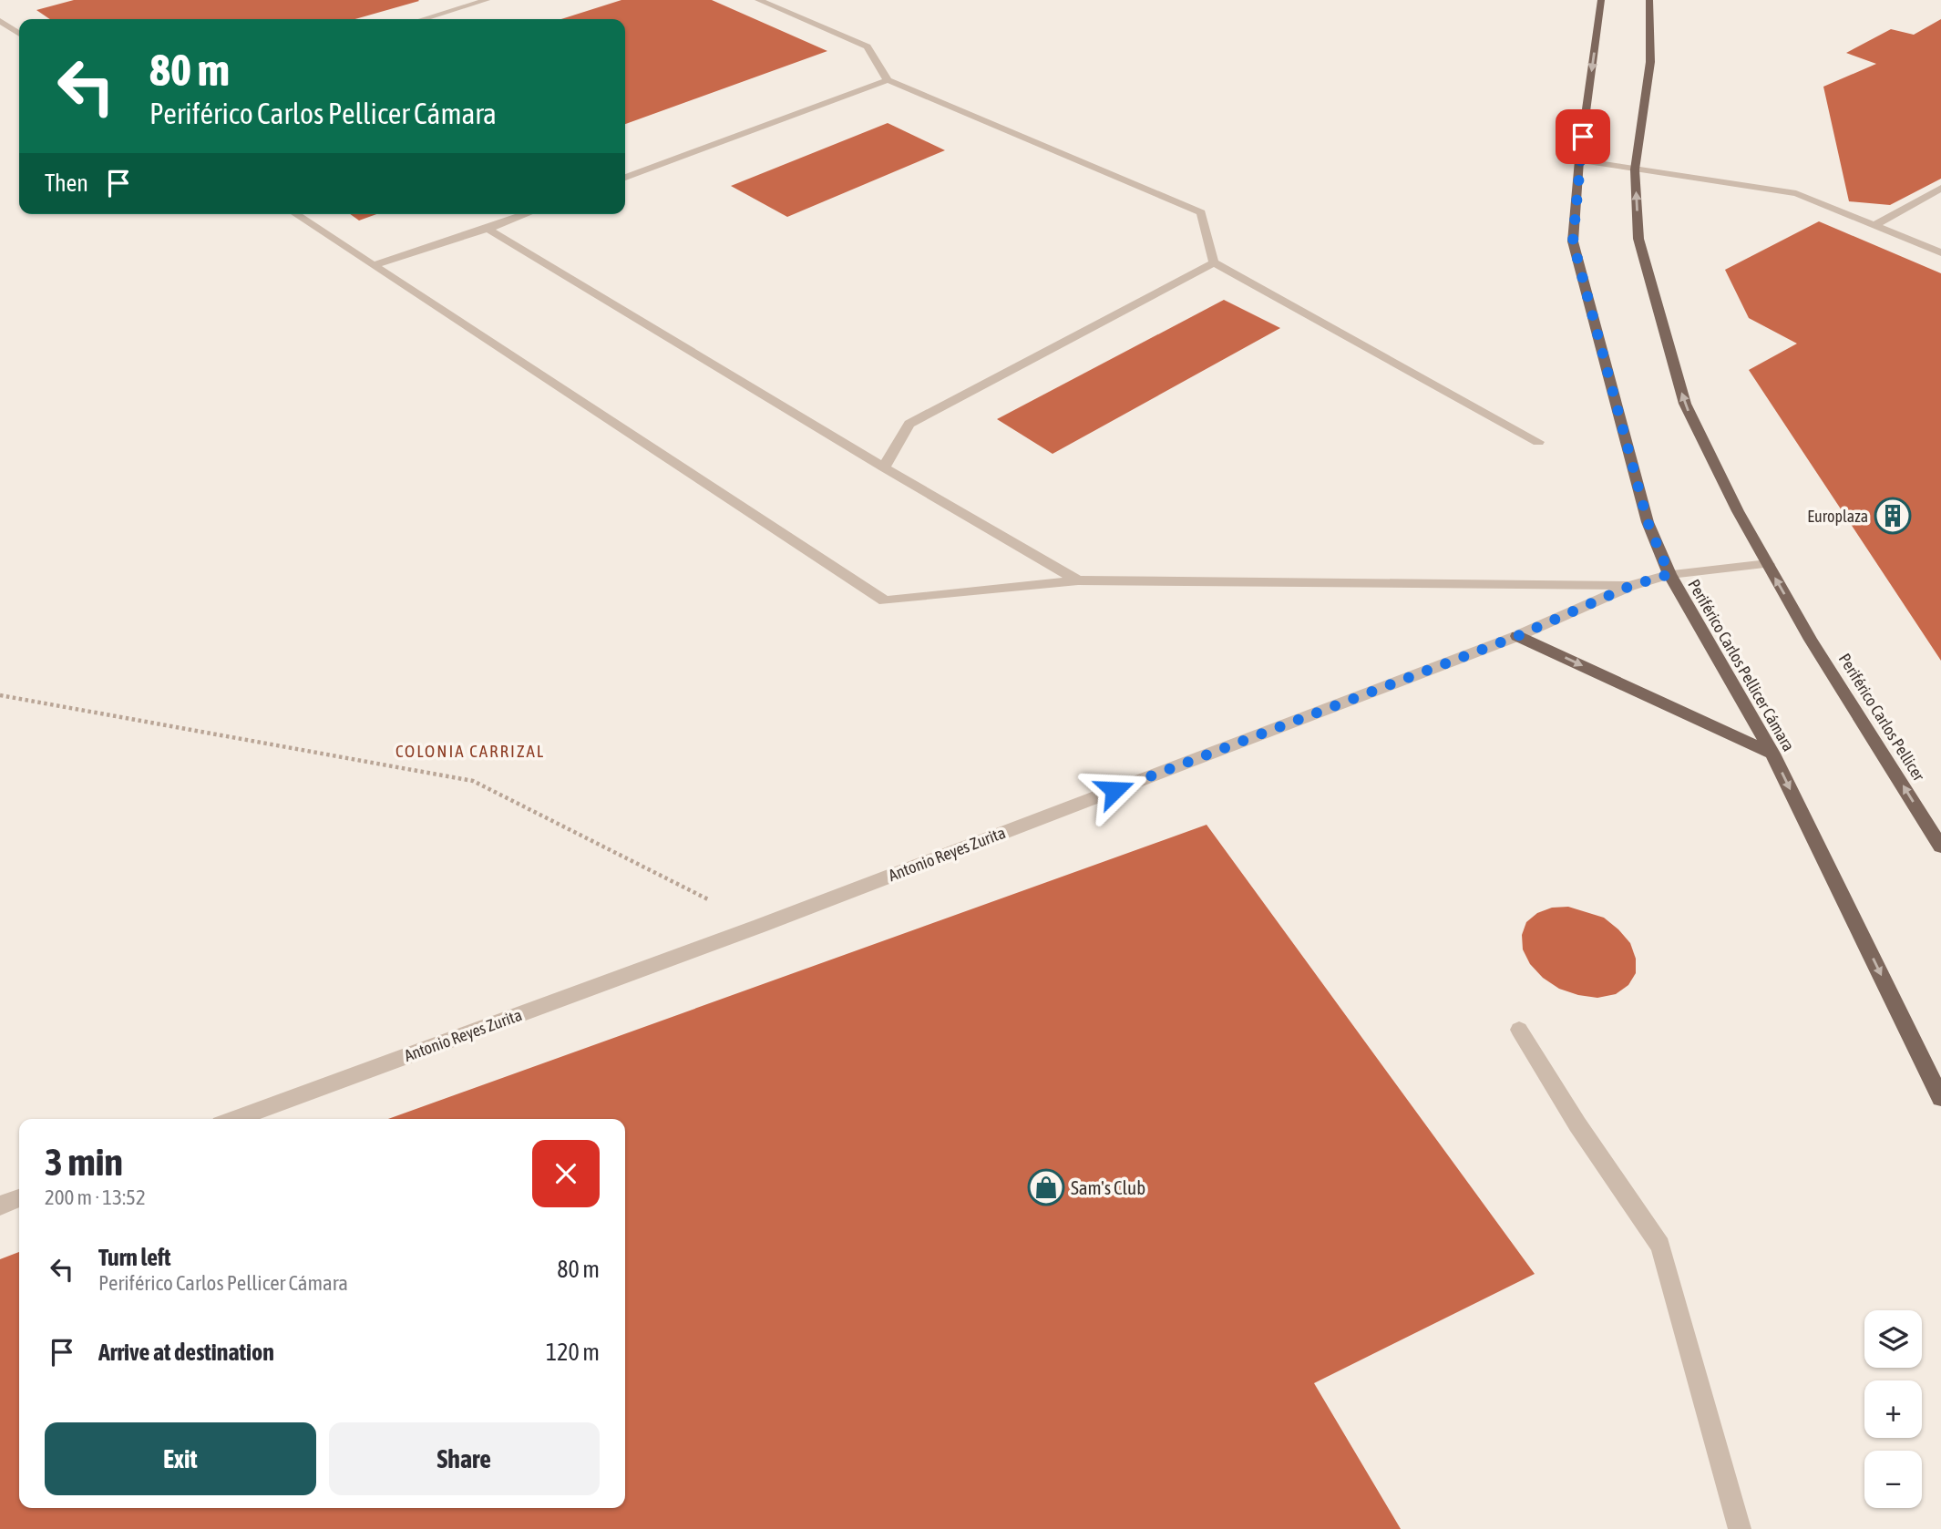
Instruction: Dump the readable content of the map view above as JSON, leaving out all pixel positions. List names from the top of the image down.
{
  "streets": {
    "main road": ["Periférico Carlos Pellicer Cámara", "Periférico Carlos Pellicer"],
    "street": ["Antonio Reyes Zurita"]
  },
  "crossings": [
    ["Periférico Carlos Pellicer Cámara", "Antonio Reyes Zurita"],
    ["Periférico Carlos Pellicer", "Antonio Reyes Zurita"]
  ],
  "one_way": ["Periférico Carlos Pellicer Cámara", "Periférico Carlos Pellicer"],
  "districts": ["COLONIA CARRIZAL"],
  "places": {
    "building": ["Europlaza"],
    "shop": ["Sam's Club"]
  },
  "page": {
    "turn": ["80 m", "Periférico Carlos Pellicer Cámara"],
    "then": "Then",
    "heading": ["3 min", "200 m · 13:52"],
    "list": [
      {
        "name": "Turn left",
        "note": "Periférico Carlos Pellicer Cámara",
        "value": "80 m"
      },
      {
        "name": "Arrive at destination",
        "value": "120 m"
      }
    ],
    "map_buttons": ["+", "−"],
    "buttons": ["Exit", "Share"]
  }
}
